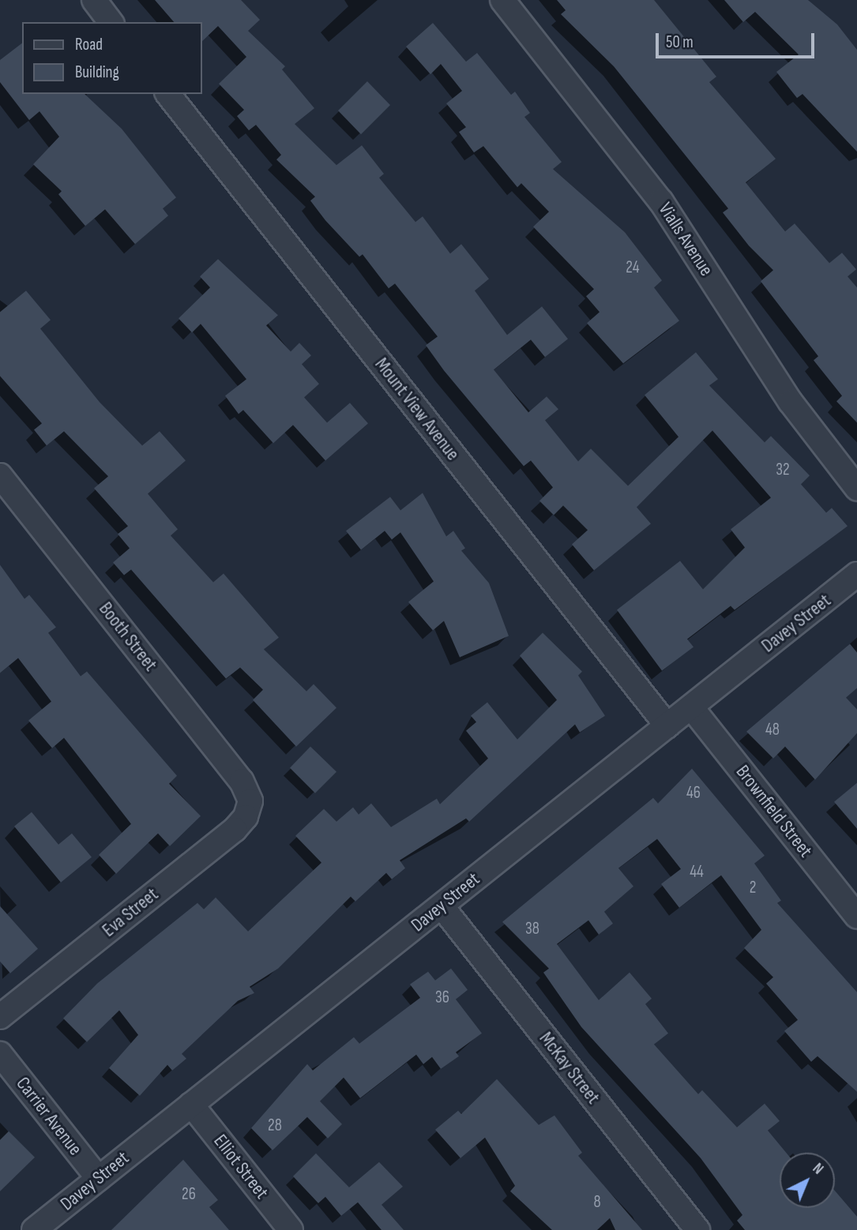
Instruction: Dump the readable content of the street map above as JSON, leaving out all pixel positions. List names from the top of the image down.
{
  "streets": {
    "street": [
      "Vialls Avenue",
      "Mount View Avenue",
      "Davey Street",
      "Booth Street",
      "Brownfield Street",
      "Eva Street",
      "McKay Street",
      "Carrier Avenue",
      "Elliot Street"
    ]
  },
  "crossings": [
    ["Mount View Avenue", "Davey Street"],
    ["Davey Street", "Brownfield Street"],
    ["Davey Street", "McKay Street"],
    ["Davey Street", "Carrier Avenue"],
    ["Davey Street", "Elliot Street"],
    ["Booth Street", "Eva Street"]
  ],
  "house_numbers": [
    "24",
    "32",
    "48",
    "46",
    "44",
    "2",
    "38",
    "36",
    "28",
    "26",
    "8"
  ],
  "legend": ["Road", "Building"],
  "scale_bar": "50 m",
  "north": "top right"
}
